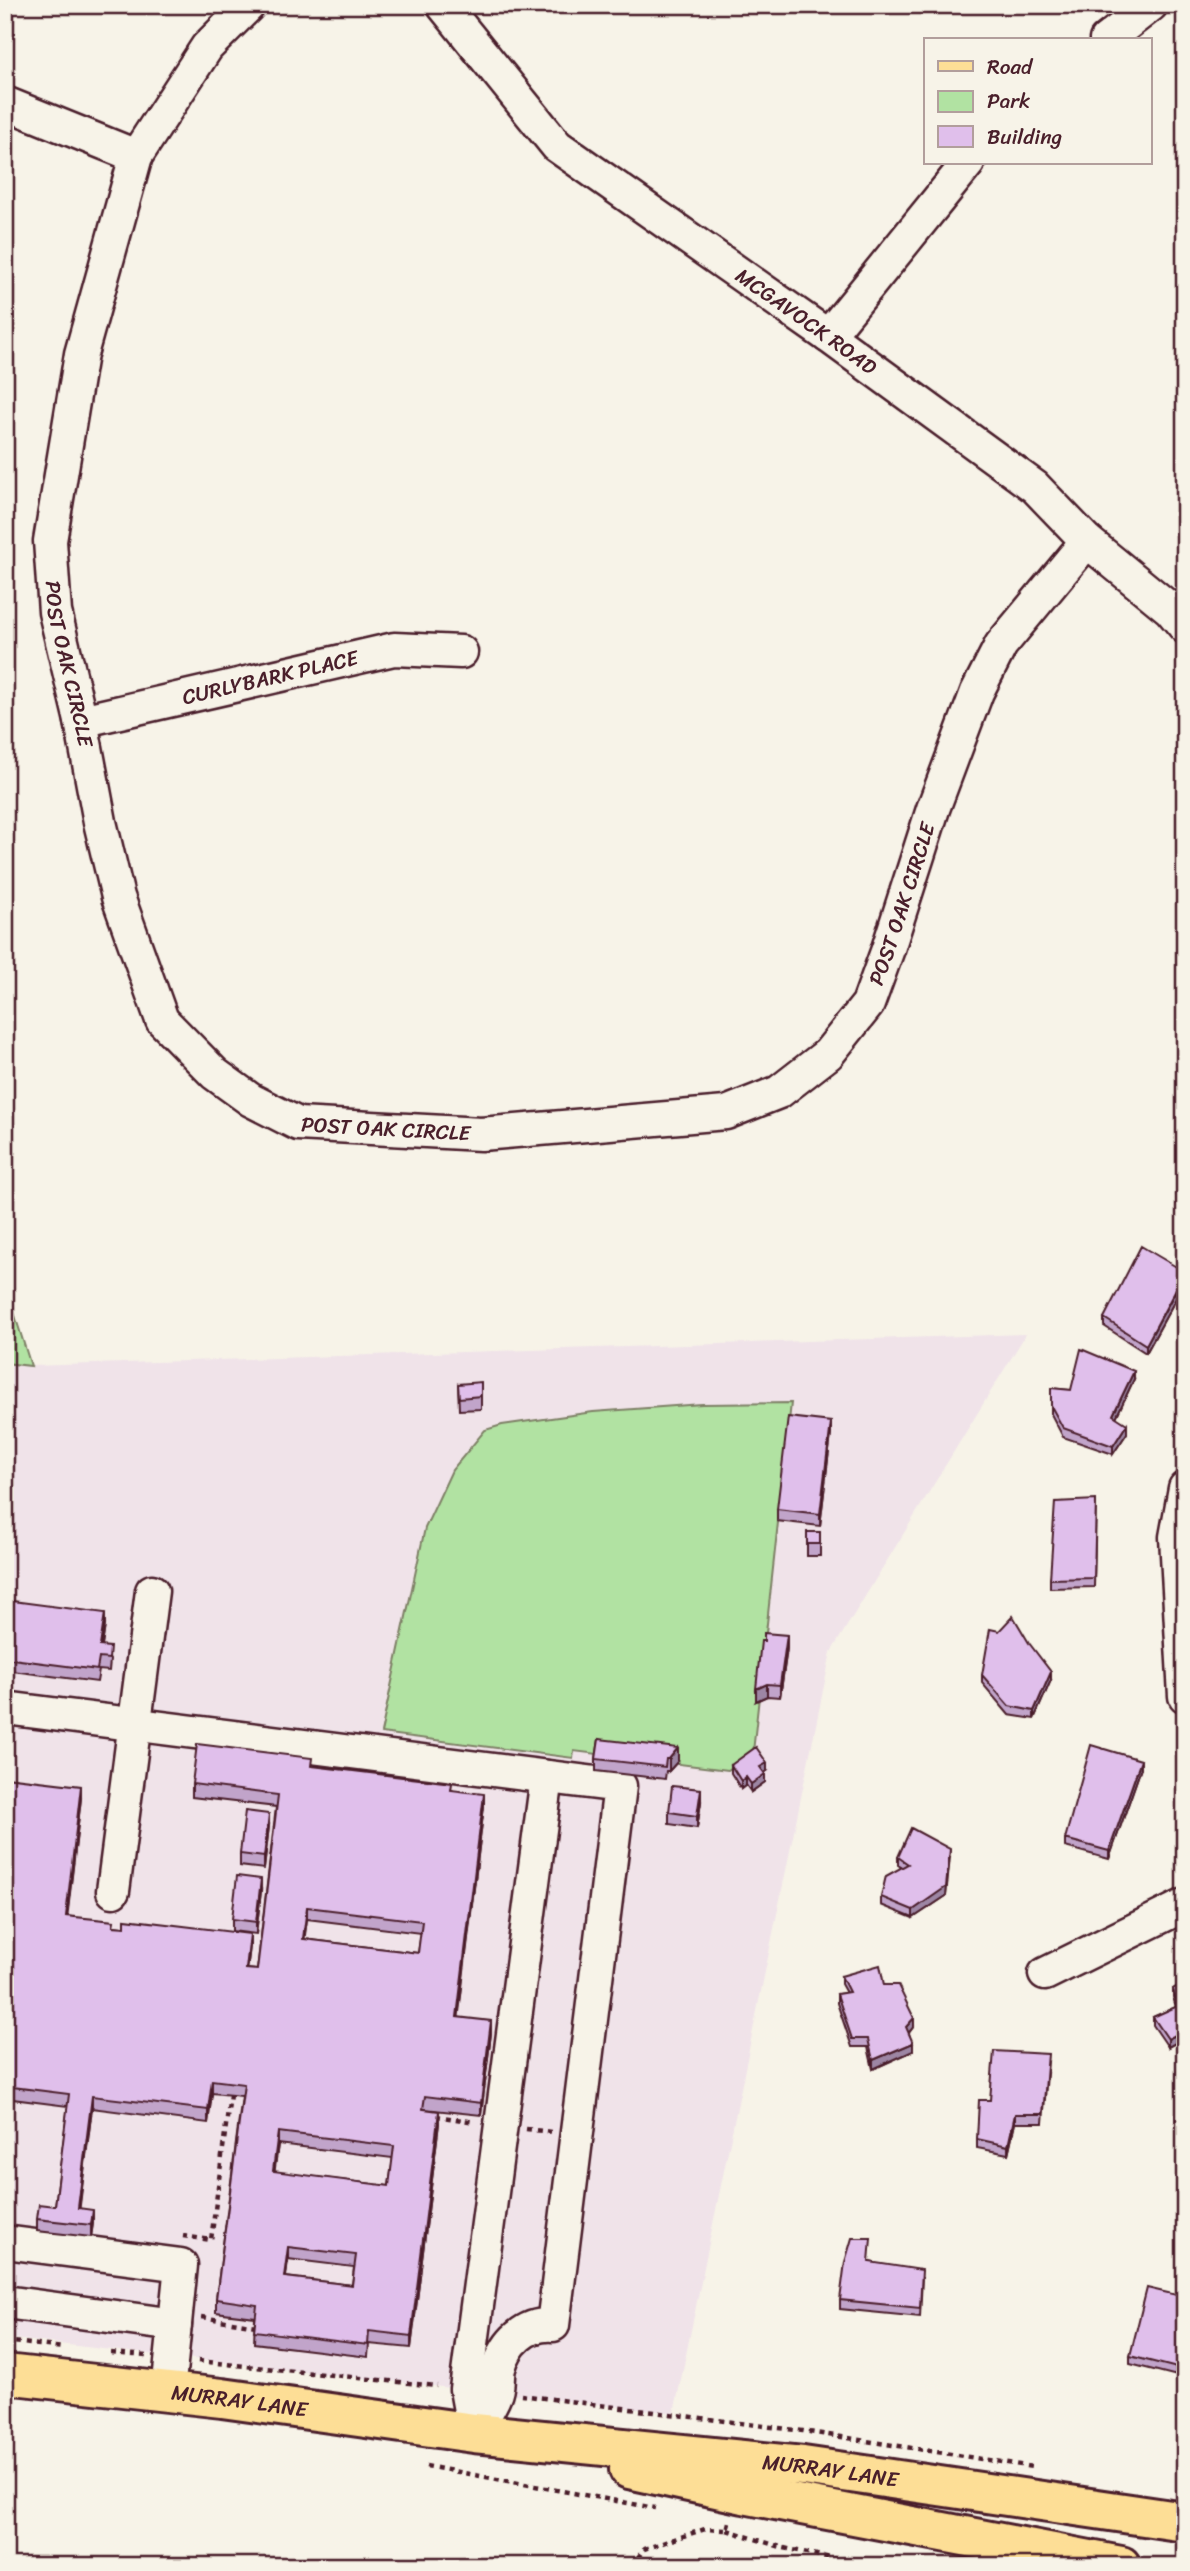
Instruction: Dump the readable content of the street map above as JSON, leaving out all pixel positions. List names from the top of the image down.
{
  "streets": {
    "main road": ["MURRAY LANE"],
    "street": ["MCGAVOCK ROAD", "POST OAK CIRCLE", "CURLYBARK PLACE"]
  },
  "crossings": [
    ["MCGAVOCK ROAD", "POST OAK CIRCLE"],
    ["POST OAK CIRCLE", "CURLYBARK PLACE"]
  ],
  "legend": ["Road", "Park", "Building"]
}
